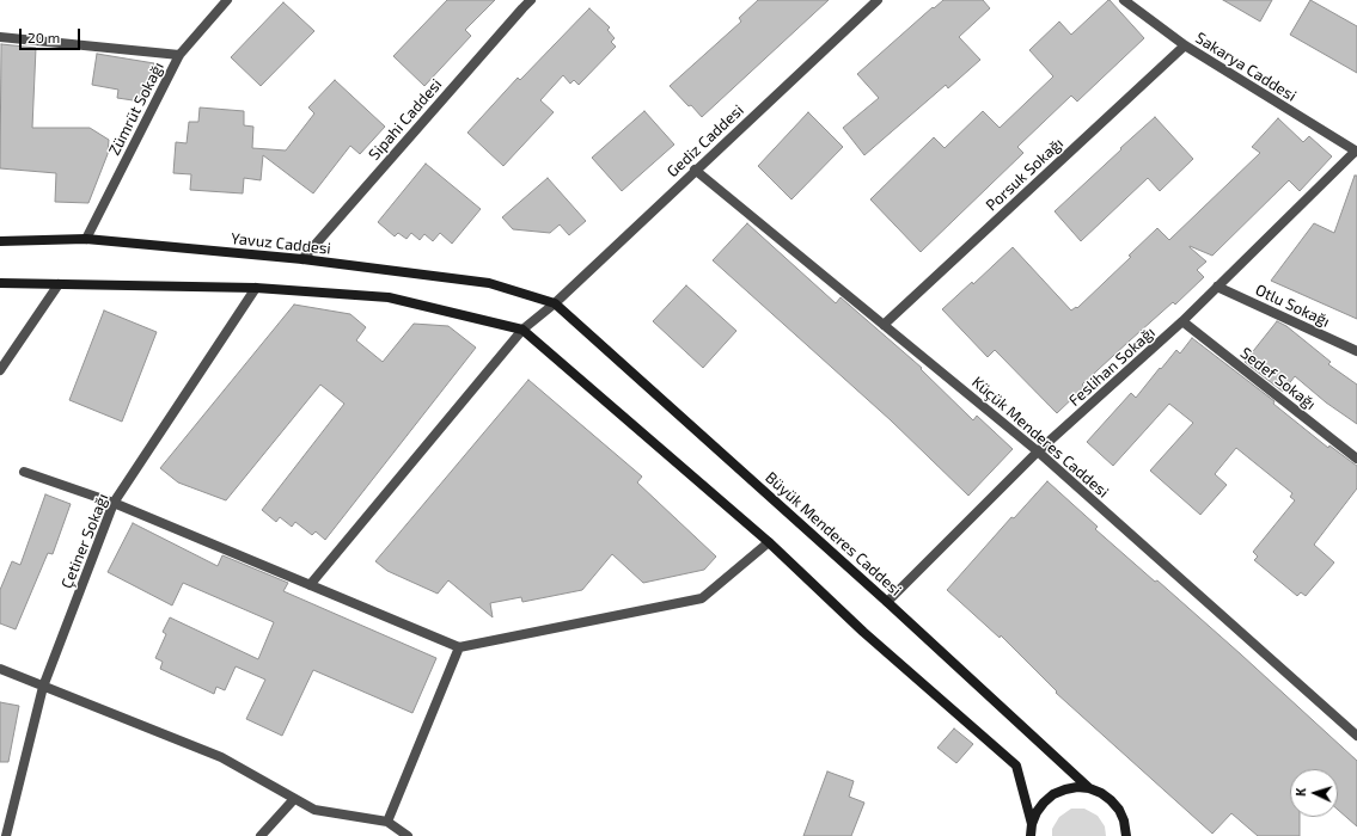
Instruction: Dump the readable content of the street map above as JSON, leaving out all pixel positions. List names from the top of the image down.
{
  "streets": {
    "street": [
      "Sakarya Caddesi",
      "Zümrüt Sokağı",
      "Sipahi Caddesi",
      "Gediz Caddesi",
      "Porsuk Sokağı",
      "Yavuz Caddesi",
      "Otlu Sokağı",
      "Feslihan Sokağı",
      "Sedef Sokağı",
      "Küçük Menderes Caddesi",
      "Büyük Menderes Caddesi",
      "Çetiner Sokağı"
    ]
  },
  "crossings": [
    ["Sakarya Caddesi", "Porsuk Sokağı"],
    ["Sakarya Caddesi", "Feslihan Sokağı"],
    ["Zümrüt Sokağı", "Yavuz Caddesi"],
    ["Sipahi Caddesi", "Yavuz Caddesi"],
    ["Gediz Caddesi", "Yavuz Caddesi"],
    ["Gediz Caddesi", "Küçük Menderes Caddesi"],
    ["Gediz Caddesi", "Büyük Menderes Caddesi"],
    ["Porsuk Sokağı", "Küçük Menderes Caddesi"],
    ["Yavuz Caddesi", "Büyük Menderes Caddesi"],
    ["Otlu Sokağı", "Feslihan Sokağı"],
    ["Feslihan Sokağı", "Sedef Sokağı"],
    ["Feslihan Sokağı", "Küçük Menderes Caddesi"],
    ["Feslihan Sokağı", "Büyük Menderes Caddesi"]
  ],
  "scale_bar": "20 m",
  "north": "left"
}
